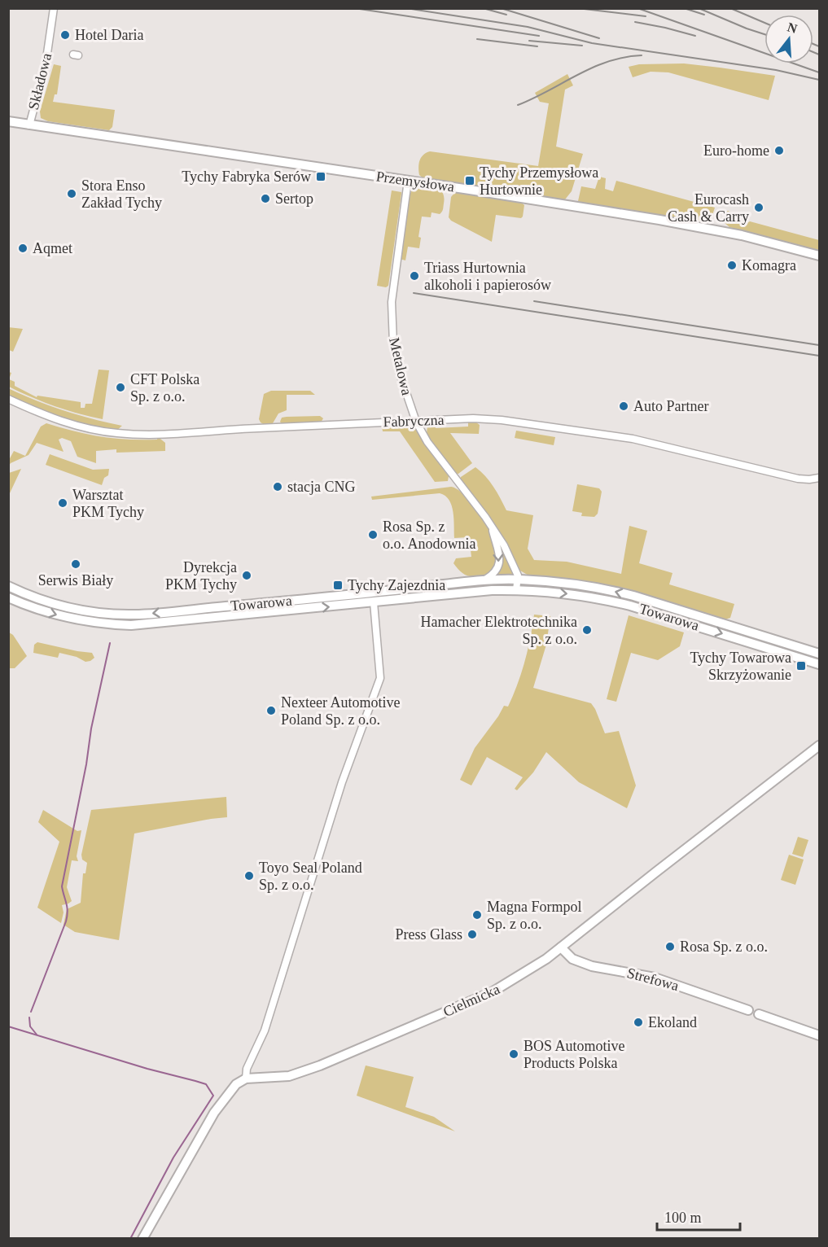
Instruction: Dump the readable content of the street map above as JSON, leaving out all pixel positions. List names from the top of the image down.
{
  "streets": {
    "street": [
      "Składowa",
      "Przemysłowa",
      "Metalowa",
      "Fabryczna",
      "Towarowa",
      "Strefowa",
      "Cielmicka"
    ]
  },
  "crossings": [
    ["Składowa", "Przemysłowa"],
    ["Przemysłowa", "Metalowa"],
    ["Metalowa", "Fabryczna"],
    ["Metalowa", "Towarowa"],
    ["Strefowa", "Cielmicka"]
  ],
  "places": {
    "other": [
      "Hotel Daria",
      "Euro-home",
      "Stora Enso Zakład Tychy",
      "Sertop",
      "Eurocash Cash & Carry",
      "Aqmet",
      "Komagra",
      "Triass Hurtownia alkoholi i papierosów",
      "CFT Polska Sp. z o.o.",
      "Auto Partner",
      "stacja CNG",
      "Warsztat PKM Tychy",
      "Rosa Sp. z o.o. Anodownia",
      "Serwis Biały",
      "Dyrekcja PKM Tychy",
      "Hamacher Elektrotechnika Sp. z o.o.",
      "Nexteer Automotive Poland Sp. z o.o.",
      "Toyo Seal Poland Sp. z o.o.",
      "Magna Formpol Sp. z o.o.",
      "Press Glass",
      "Rosa Sp. z o.o.",
      "Ekoland",
      "BOS Automotive Products Polska"
    ],
    "transit": [
      "Tychy Fabryka Serów",
      "Tychy Przemysłowa Hurtownie",
      "Tychy Zajezdnia",
      "Tychy Towarowa Skrzyżowanie"
    ]
  },
  "scale_bar": "100 m",
  "north": "top"
}
